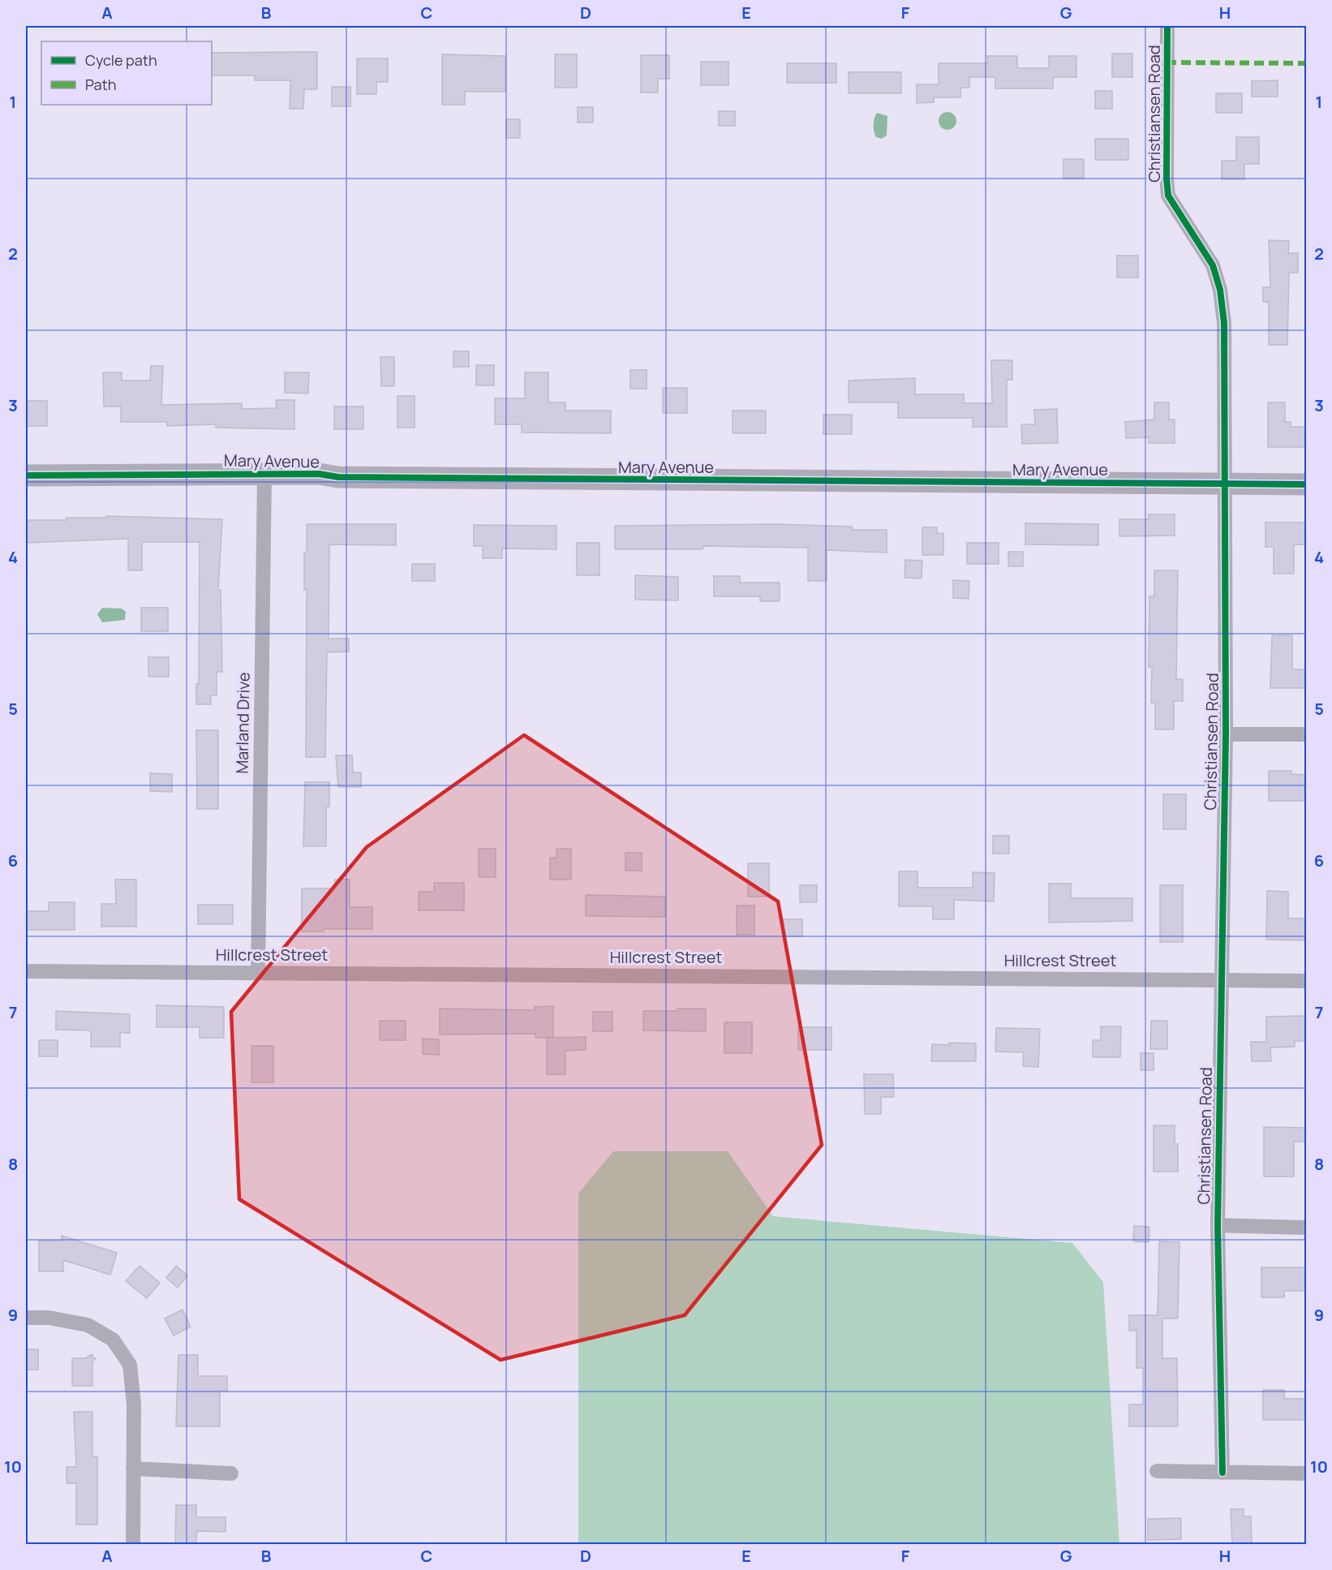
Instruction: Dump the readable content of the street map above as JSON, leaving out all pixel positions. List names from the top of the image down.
{
  "streets": {
    "street": [
      "Christiansen Road",
      "Mary Avenue",
      "Marland Drive",
      "Hillcrest Street"
    ]
  },
  "crossings": [
    ["Christiansen Road", "Mary Avenue"],
    ["Christiansen Road", "Hillcrest Street"],
    ["Mary Avenue", "Marland Drive"],
    ["Marland Drive", "Hillcrest Street"]
  ],
  "legend": ["Cycle path", "Path"],
  "grid": {
    "columns": [
      "A",
      "B",
      "C",
      "D",
      "E",
      "F",
      "G",
      "H"
    ],
    "rows": [
      "1",
      "2",
      "3",
      "4",
      "5",
      "6",
      "7",
      "8",
      "9",
      "10"
    ]
  }
}
